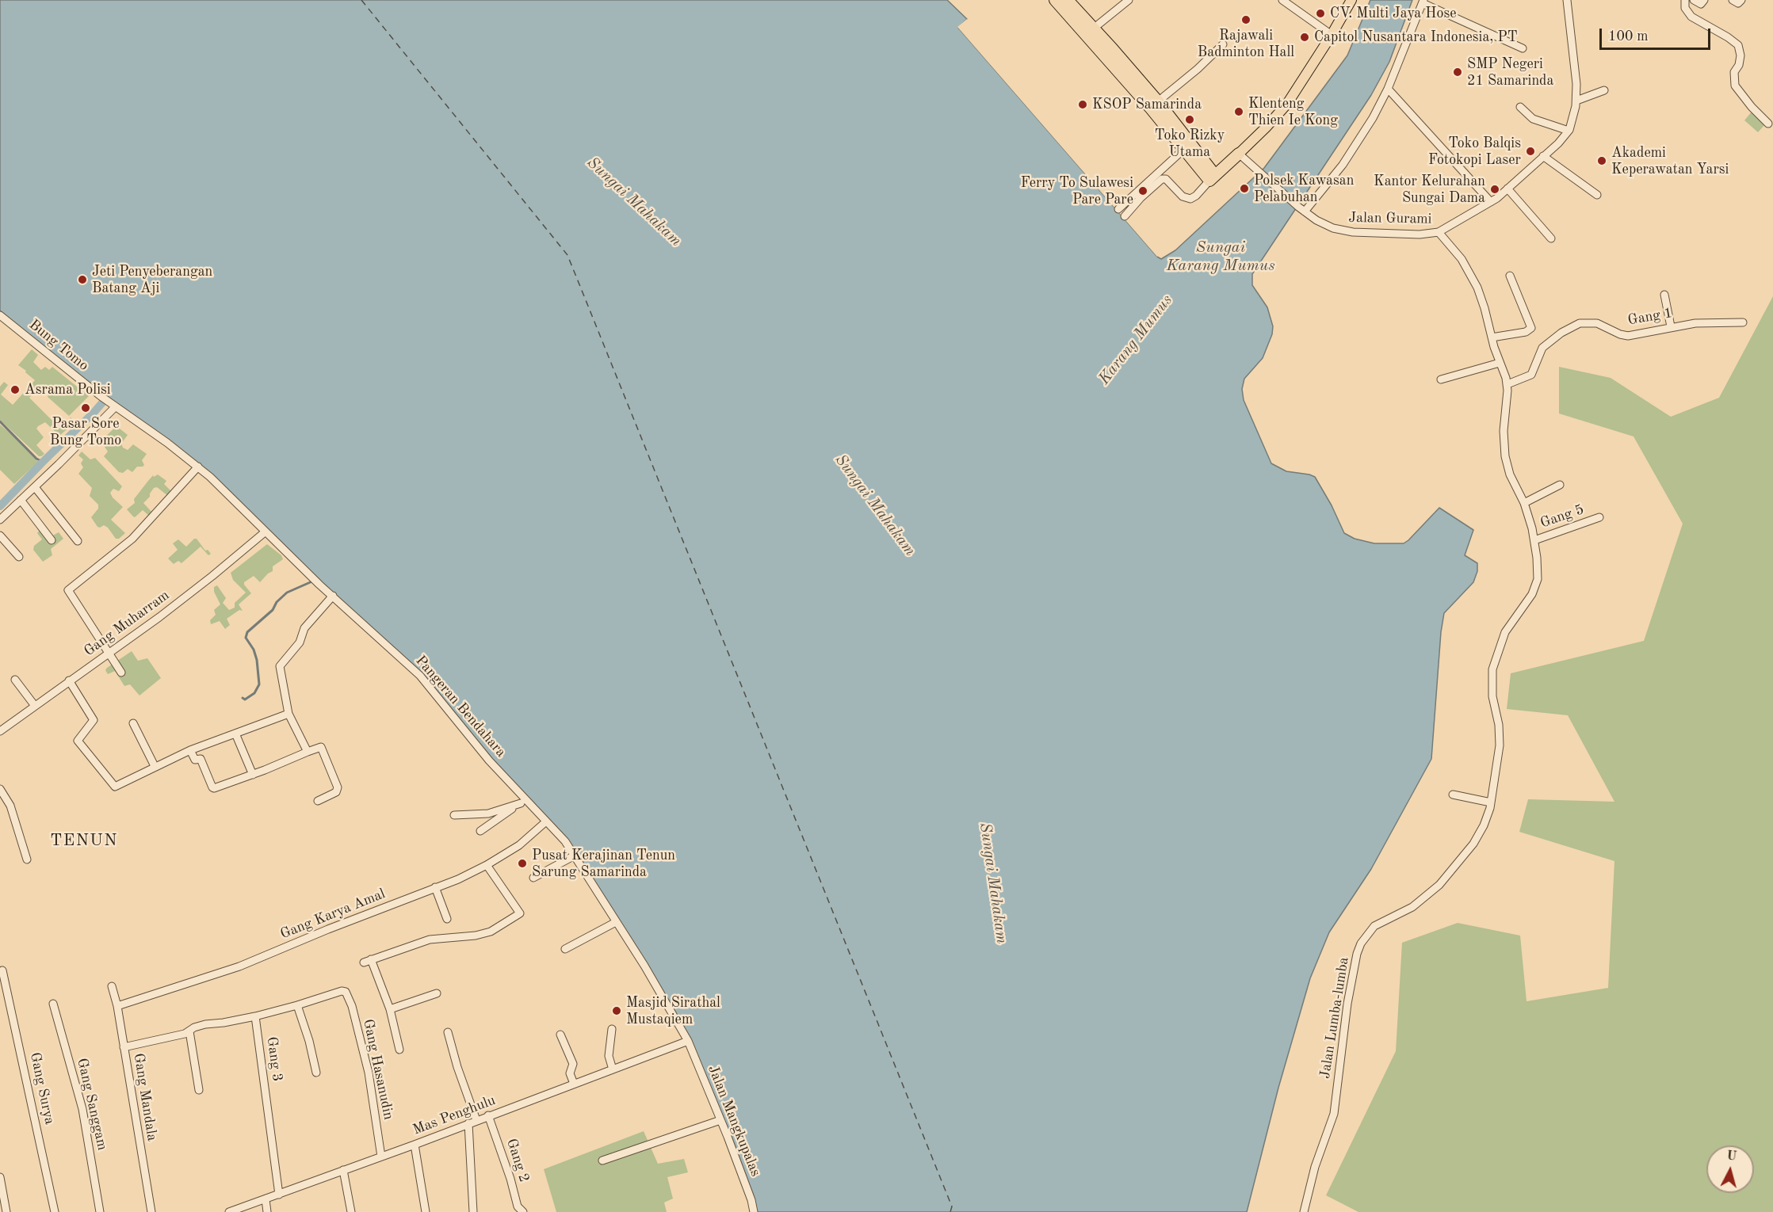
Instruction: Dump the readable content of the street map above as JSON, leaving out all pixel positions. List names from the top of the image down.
{
  "streets": {
    "street": [
      "Jalan Gurami",
      "Gang 1",
      "Bung Tomo",
      "Gang 5",
      "Gang Muharram",
      "Pangeran Bendahara",
      "Gang Karya Amal",
      "Jalan Lumba-lumba",
      "Gang 3",
      "Gang Hasanudin",
      "Gang Surya",
      "Gang Mandala",
      "Gang Sanggam",
      "Mas Penghulu",
      "Jalan Mangkupalas",
      "Gang 2"
    ]
  },
  "crossings": [
    ["Jalan Gurami", "Jalan Lumba-lumba"],
    ["Gang 1", "Jalan Lumba-lumba"],
    ["Bung Tomo", "Pangeran Bendahara"],
    ["Gang 5", "Jalan Lumba-lumba"],
    ["Gang Muharram", "Pangeran Bendahara"],
    ["Pangeran Bendahara", "Gang Karya Amal"],
    ["Pangeran Bendahara", "Mas Penghulu"],
    ["Pangeran Bendahara", "Jalan Mangkupalas"],
    ["Gang Karya Amal", "Gang Mandala"],
    ["Gang 3", "Mas Penghulu"],
    ["Gang Hasanudin", "Mas Penghulu"],
    ["Mas Penghulu", "Jalan Mangkupalas"],
    ["Mas Penghulu", "Gang 2"]
  ],
  "districts": ["TENUN"],
  "water": ["Sungai Mahakam", "Sungai Karang Mumus", "Karang Mumus"],
  "places": [
    "CV. Multi Jaya Hose",
    "Rajawali Badminton Hall",
    "Capitol Nusantara Indonesia, PT",
    "SMP Negeri 21 Samarinda",
    "KSOP Samarinda",
    "Klenteng Thien Ie Kong",
    "Toko Rizky Utama",
    "Toko Balqis Fotokopi Laser",
    "Akademi Keperawatan Yarsi",
    "Polsek Kawasan Pelabuhan",
    "Kantor Kelurahan Sungai Dama",
    "Ferry To Sulawesi Pare Pare",
    "Jeti Penyeberangan Batang Aji",
    "Asrama Polisi",
    "Pasar Sore Bung Tomo",
    "Pusat Kerajinan Tenun Sarung Samarinda",
    "Masjid Sirathal Mustaqiem"
  ],
  "scale_bar": "100 m",
  "north": "top"
}
